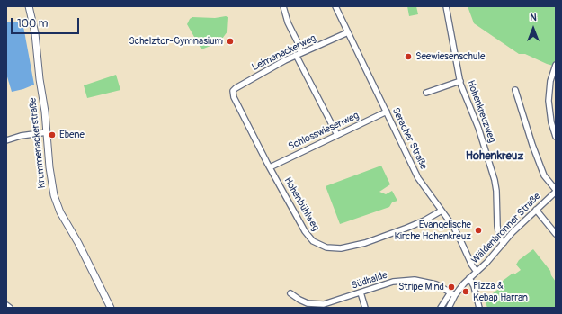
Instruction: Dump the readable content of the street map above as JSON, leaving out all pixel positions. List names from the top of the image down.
{
  "streets": {
    "main road": ["Krummenackerstraße"],
    "street": [
      "Leimenackerweg",
      "Hohenkreuzweg",
      "Schlosswiesenweg",
      "Seracher Straße",
      "Hohenbühlweg",
      "Wäldenbronner Straße",
      "Südhalde"
    ]
  },
  "crossings": [
    ["Leimenackerweg", "Seracher Straße"],
    ["Leimenackerweg", "Hohenbühlweg"],
    ["Hohenkreuzweg", "Wäldenbronner Straße"],
    ["Schlosswiesenweg", "Seracher Straße"],
    ["Schlosswiesenweg", "Hohenbühlweg"],
    ["Seracher Straße", "Hohenbühlweg"],
    ["Seracher Straße", "Wäldenbronner Straße"],
    ["Wäldenbronner Straße", "Südhalde"]
  ],
  "districts": ["Hohenkreuz"],
  "places": [
    "Schelztor-Gymnasium",
    "Seewiesenschule",
    "Ebene",
    "Evangelische Kirche Hohenkreuz",
    "Stripe Mind",
    "Pizza & Kebap Harran"
  ],
  "scale_bar": "100 m",
  "north": "top"
}
